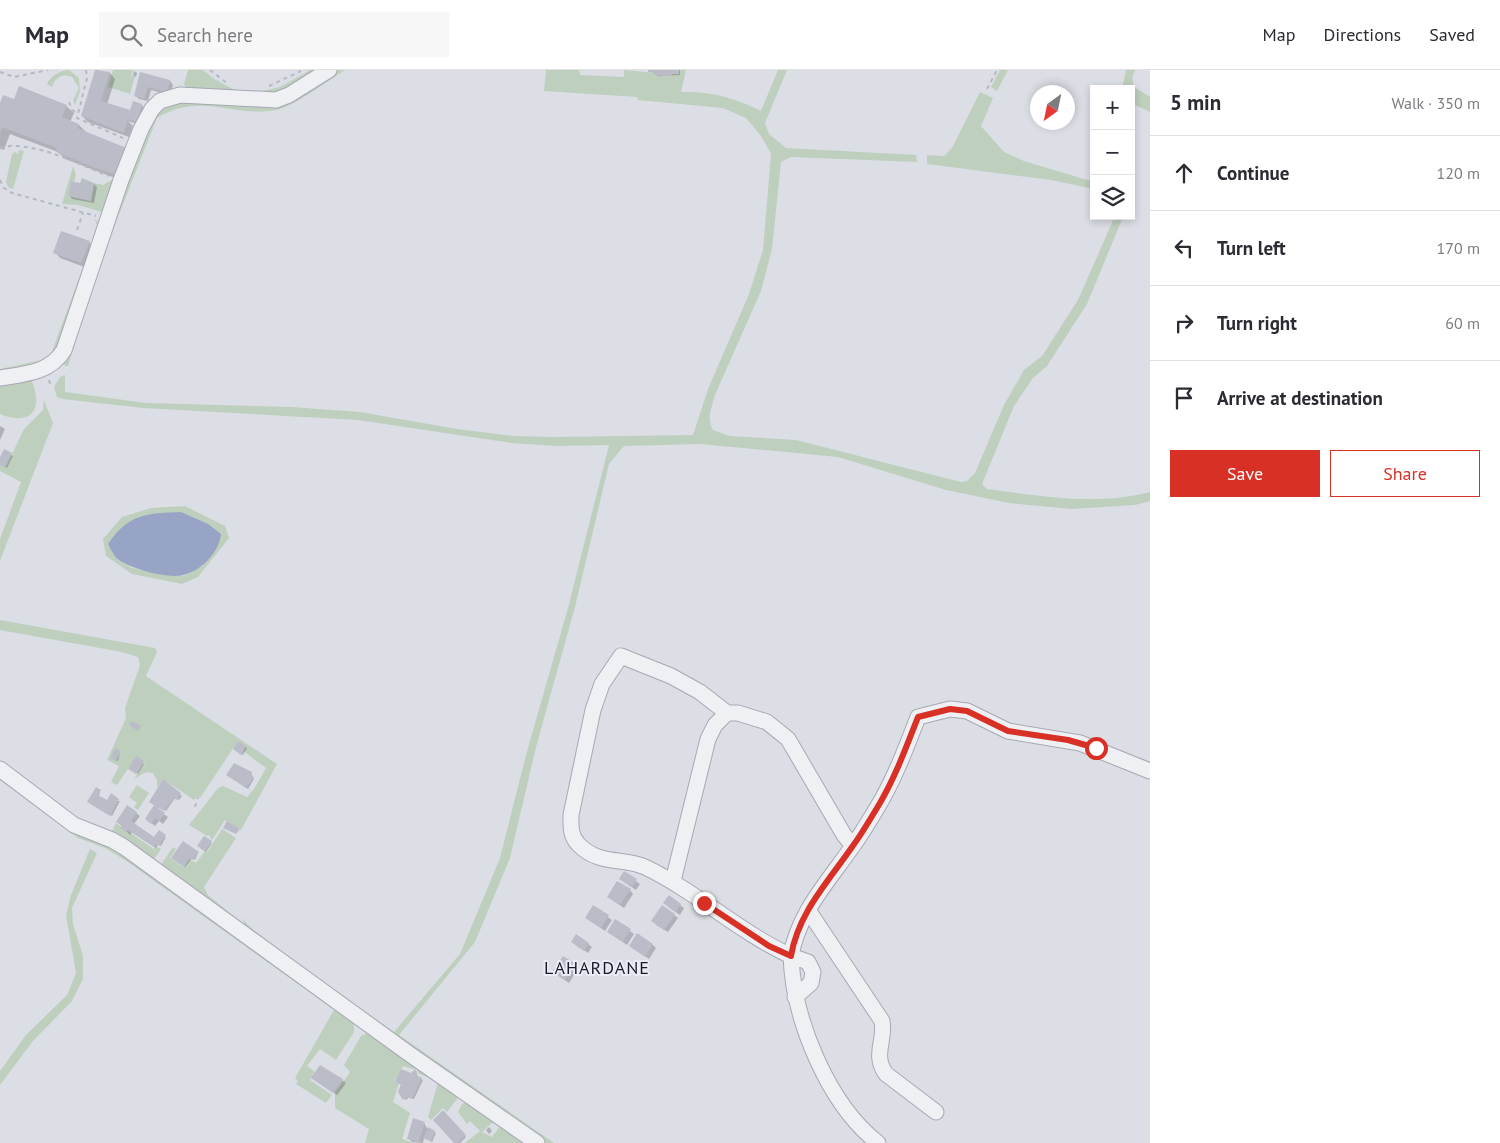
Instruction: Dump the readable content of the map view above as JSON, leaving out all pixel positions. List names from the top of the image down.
{
  "districts": ["LAHARDANE"],
  "north": "bottom left",
  "page": {
    "header": "Map",
    "search": "Search here",
    "nav": ["Map", "Directions", "Saved"],
    "heading": ["5 min", "Walk · 350 m"],
    "map_buttons": ["+", "−"],
    "list": [
      ["Continue", "120 m"],
      ["Turn left", "170 m"],
      ["Turn right", "60 m"],
      "Arrive at destination"
    ],
    "buttons": ["Save", "Share"]
  }
}
